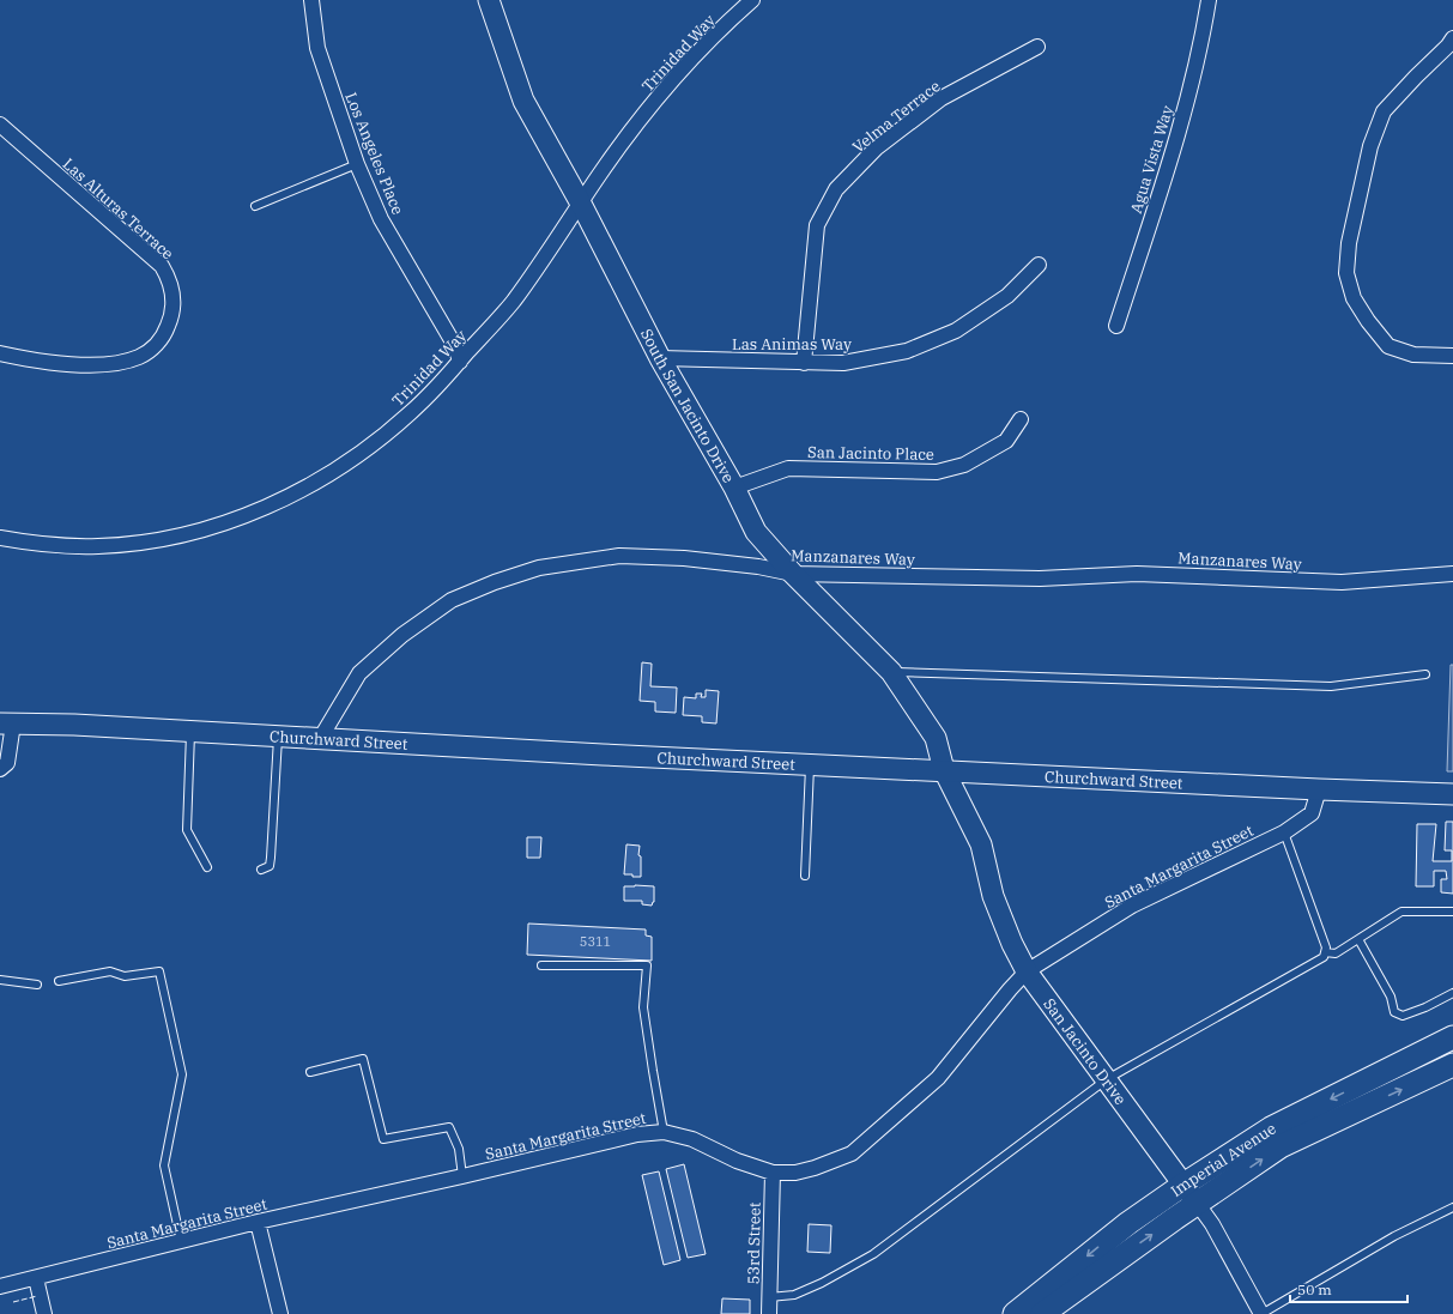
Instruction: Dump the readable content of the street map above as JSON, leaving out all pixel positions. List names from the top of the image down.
{
  "streets": {
    "main road": ["Imperial Avenue"],
    "street": [
      "Trinidad Way",
      "Velma Terrace",
      "Los Angeles Place",
      "Agua Vista Way",
      "Las Alturas Terrace",
      "Las Animas Way",
      "South San Jacinto Drive",
      "San Jacinto Place",
      "Manzanares Way",
      "Churchward Street",
      "Santa Margarita Street",
      "San Jacinto Drive",
      "53rd Street"
    ]
  },
  "crossings": [
    ["Trinidad Way", "Los Angeles Place"],
    ["Trinidad Way", "South San Jacinto Drive"],
    ["Velma Terrace", "Las Animas Way"],
    ["Las Animas Way", "South San Jacinto Drive"],
    ["South San Jacinto Drive", "San Jacinto Place"],
    ["South San Jacinto Drive", "Manzanares Way"],
    ["South San Jacinto Drive", "Churchward Street"],
    ["South San Jacinto Drive", "San Jacinto Drive"],
    ["Manzanares Way", "Churchward Street"],
    ["Churchward Street", "Santa Margarita Street"],
    ["Churchward Street", "San Jacinto Drive"],
    ["Santa Margarita Street", "San Jacinto Drive"],
    ["Santa Margarita Street", "53rd Street"],
    ["San Jacinto Drive", "Imperial Avenue"]
  ],
  "house_numbers": ["5311"],
  "scale_bar": "50 m"
}
